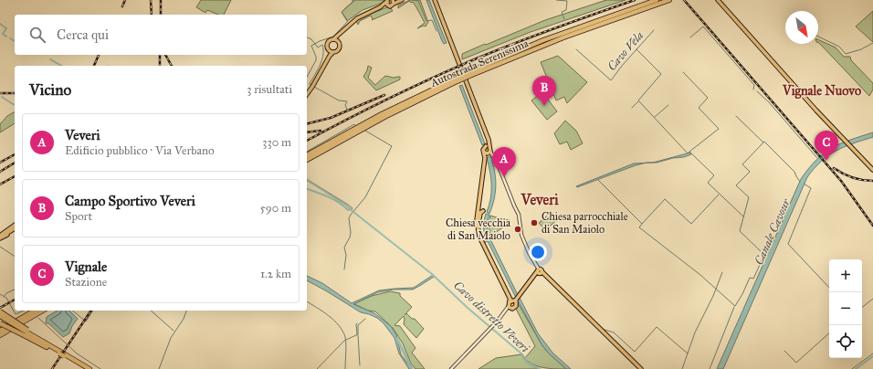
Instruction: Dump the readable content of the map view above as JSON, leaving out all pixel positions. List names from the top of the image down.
{
  "streets": {
    "highway": ["Autostrada Serenissima"]
  },
  "districts": ["Vignale Nuovo", "Veveri"],
  "water": ["Cavo Vela", "Canale Cavour", "Cavo distretto Veveri"],
  "places": ["Chiesa parrocchiale di San Maiolo", "Chiesa vecchia di San Maiolo"],
  "north": "bottom right",
  "page": {
    "search": "Cerca qui",
    "heading": ["Vicino", "3 risultati"],
    "pins": ["B", "C", "A"],
    "list": [
      {
        "mark": "A",
        "name": "Veveri",
        "note": "Edificio pubblico · Via Verbano",
        "value": "330 m"
      },
      {
        "mark": "B",
        "name": "Campo Sportivo Veveri",
        "note": "Sport",
        "value": "590 m"
      },
      {
        "mark": "C",
        "name": "Vignale",
        "note": "Stazione",
        "value": "1.2 km"
      }
    ],
    "map_buttons": ["+", "−"]
  }
}
